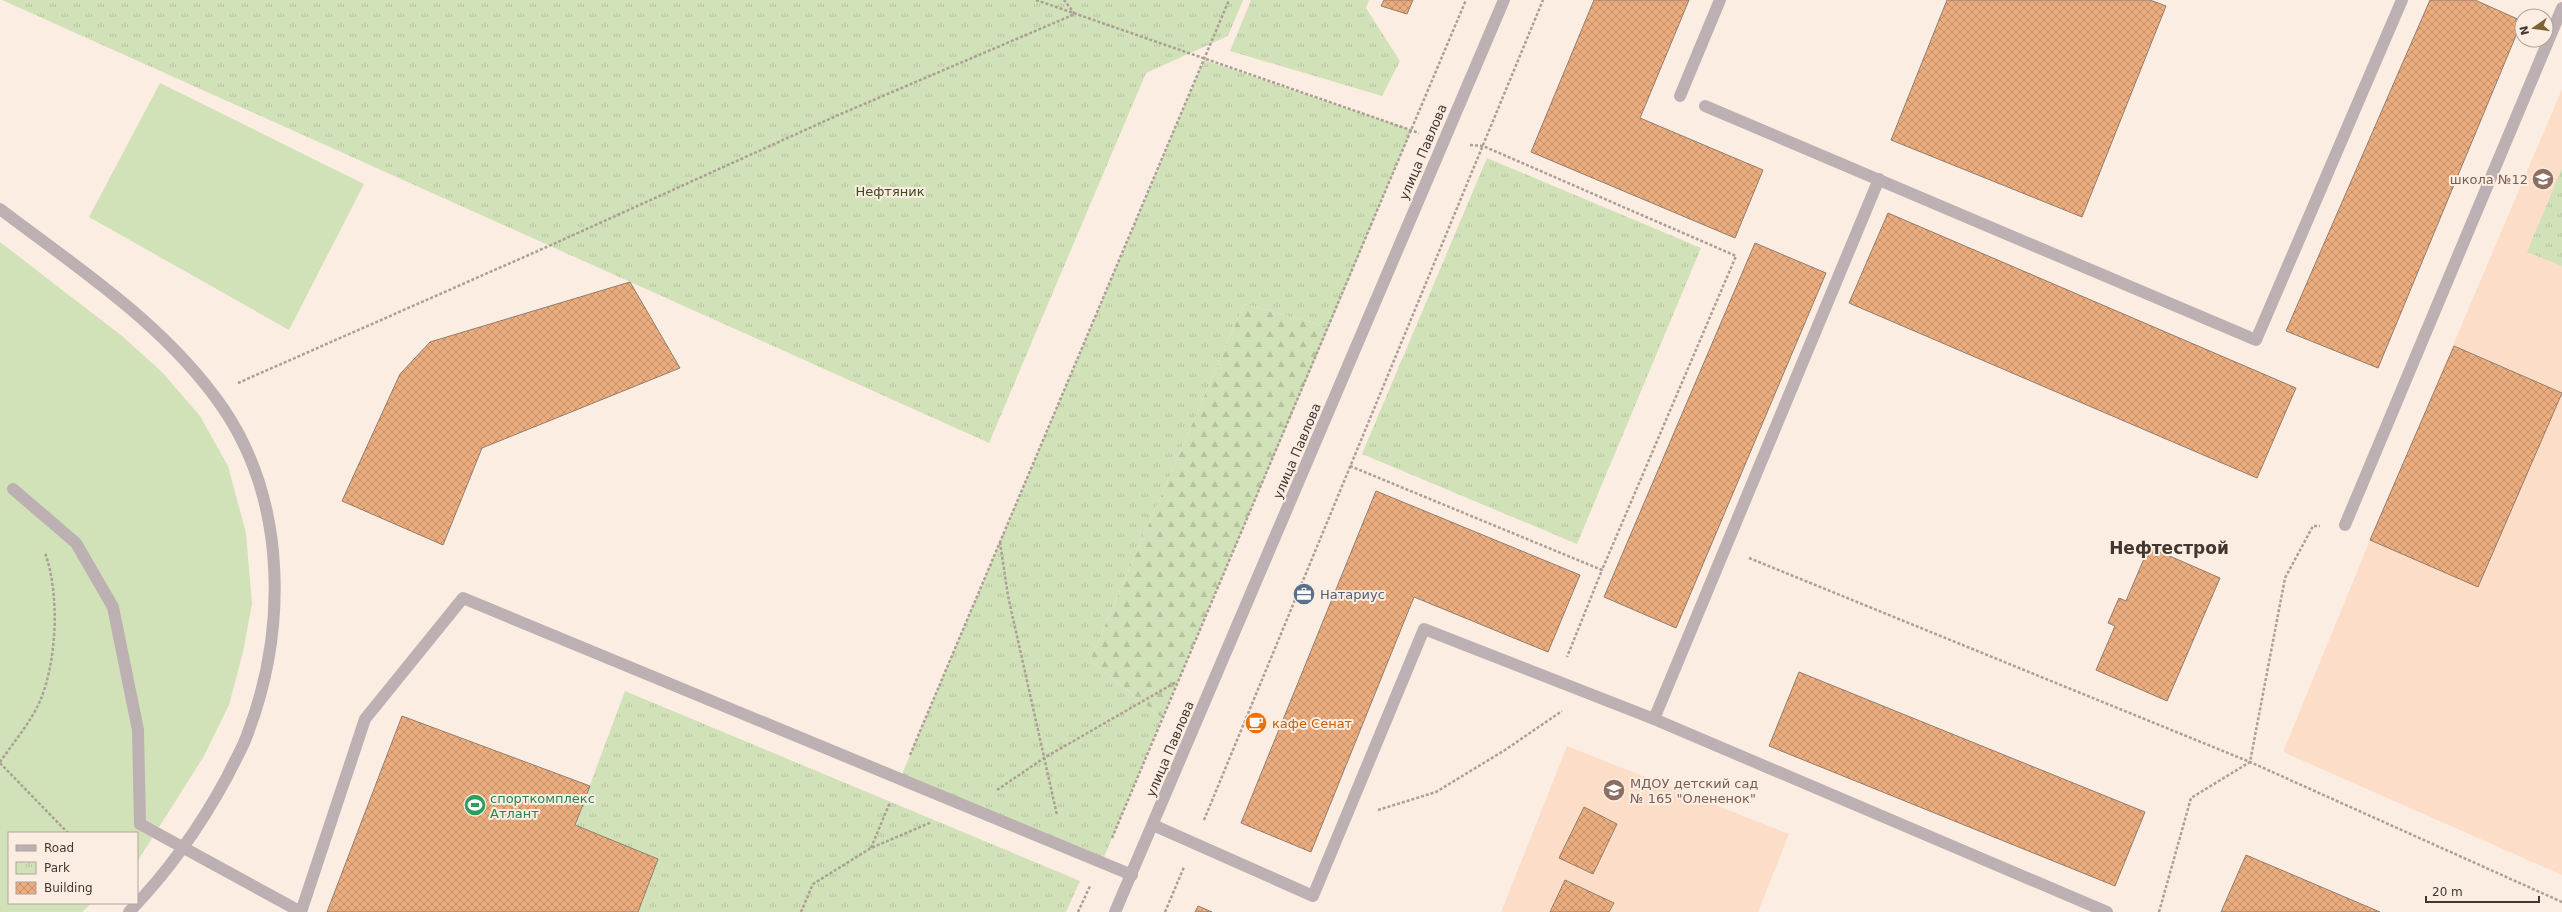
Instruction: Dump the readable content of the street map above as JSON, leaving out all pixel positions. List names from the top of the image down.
{
  "streets": {
    "street": ["улица Павлова"]
  },
  "districts": ["Нефтестрой"],
  "parks": ["Нефтяник"],
  "places": {
    "school or university": ["школа №12", "МДОУ детский сад № 165 \"Олененок\""],
    "office": ["Натариус"],
    "cafe": ["кафе Сенат"],
    "sports": ["спорткомплекс Атлант"]
  },
  "legend": ["Road", "Park", "Building"],
  "scale_bar": "20 m",
  "north": "left"
}
